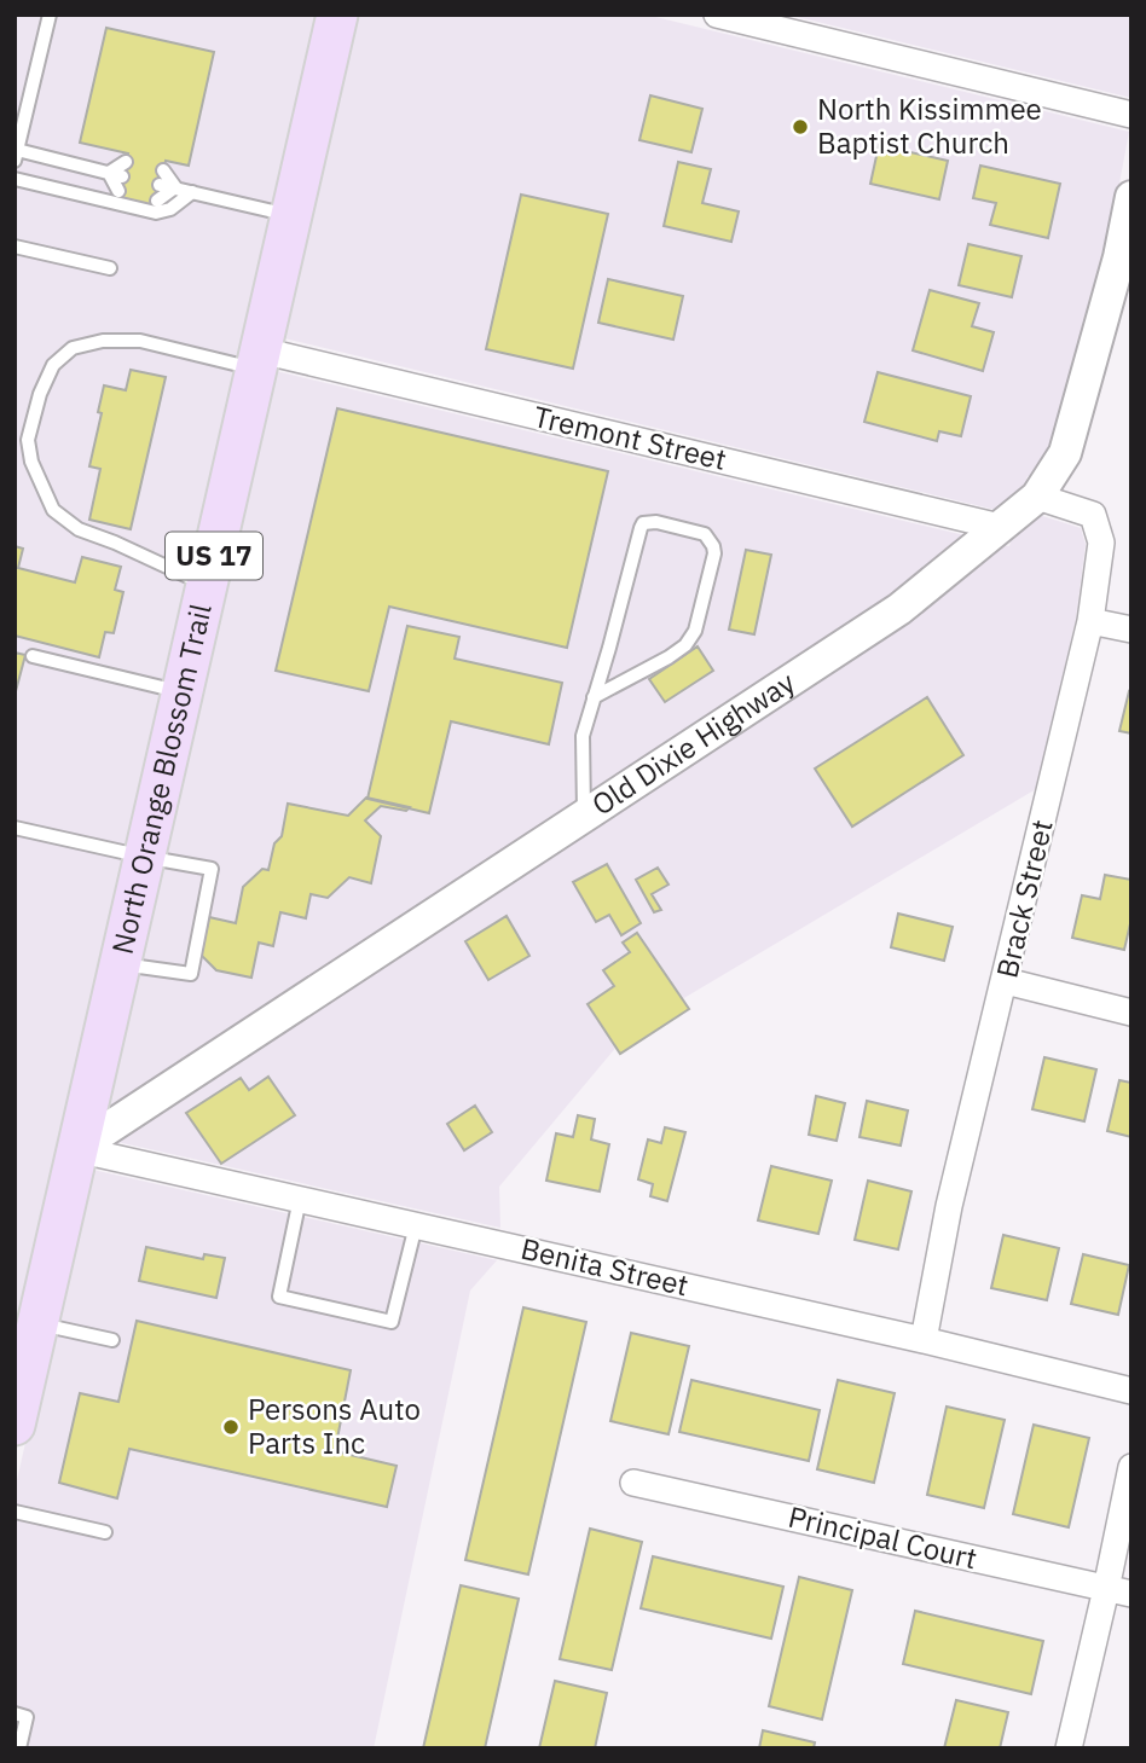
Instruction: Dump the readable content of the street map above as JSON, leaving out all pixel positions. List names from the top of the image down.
{
  "streets": {
    "main road": ["US 17", "North Orange Blossom Trail"],
    "street": [
      "Tremont Street",
      "Old Dixie Highway",
      "Brack Street",
      "Benita Street",
      "Principal Court"
    ]
  },
  "crossings": [
    ["Tremont Street", "Old Dixie Highway"],
    ["Tremont Street", "North Orange Blossom Trail"],
    ["US 17", "Old Dixie Highway"],
    ["US 17", "North Orange Blossom Trail"],
    ["US 17", "Benita Street"],
    ["Old Dixie Highway", "North Orange Blossom Trail"],
    ["Old Dixie Highway", "Brack Street"],
    ["Old Dixie Highway", "Benita Street"],
    ["North Orange Blossom Trail", "Benita Street"],
    ["Brack Street", "Benita Street"]
  ],
  "places": ["North Kissimmee Baptist Church", "Persons Auto Parts Inc"]
}
